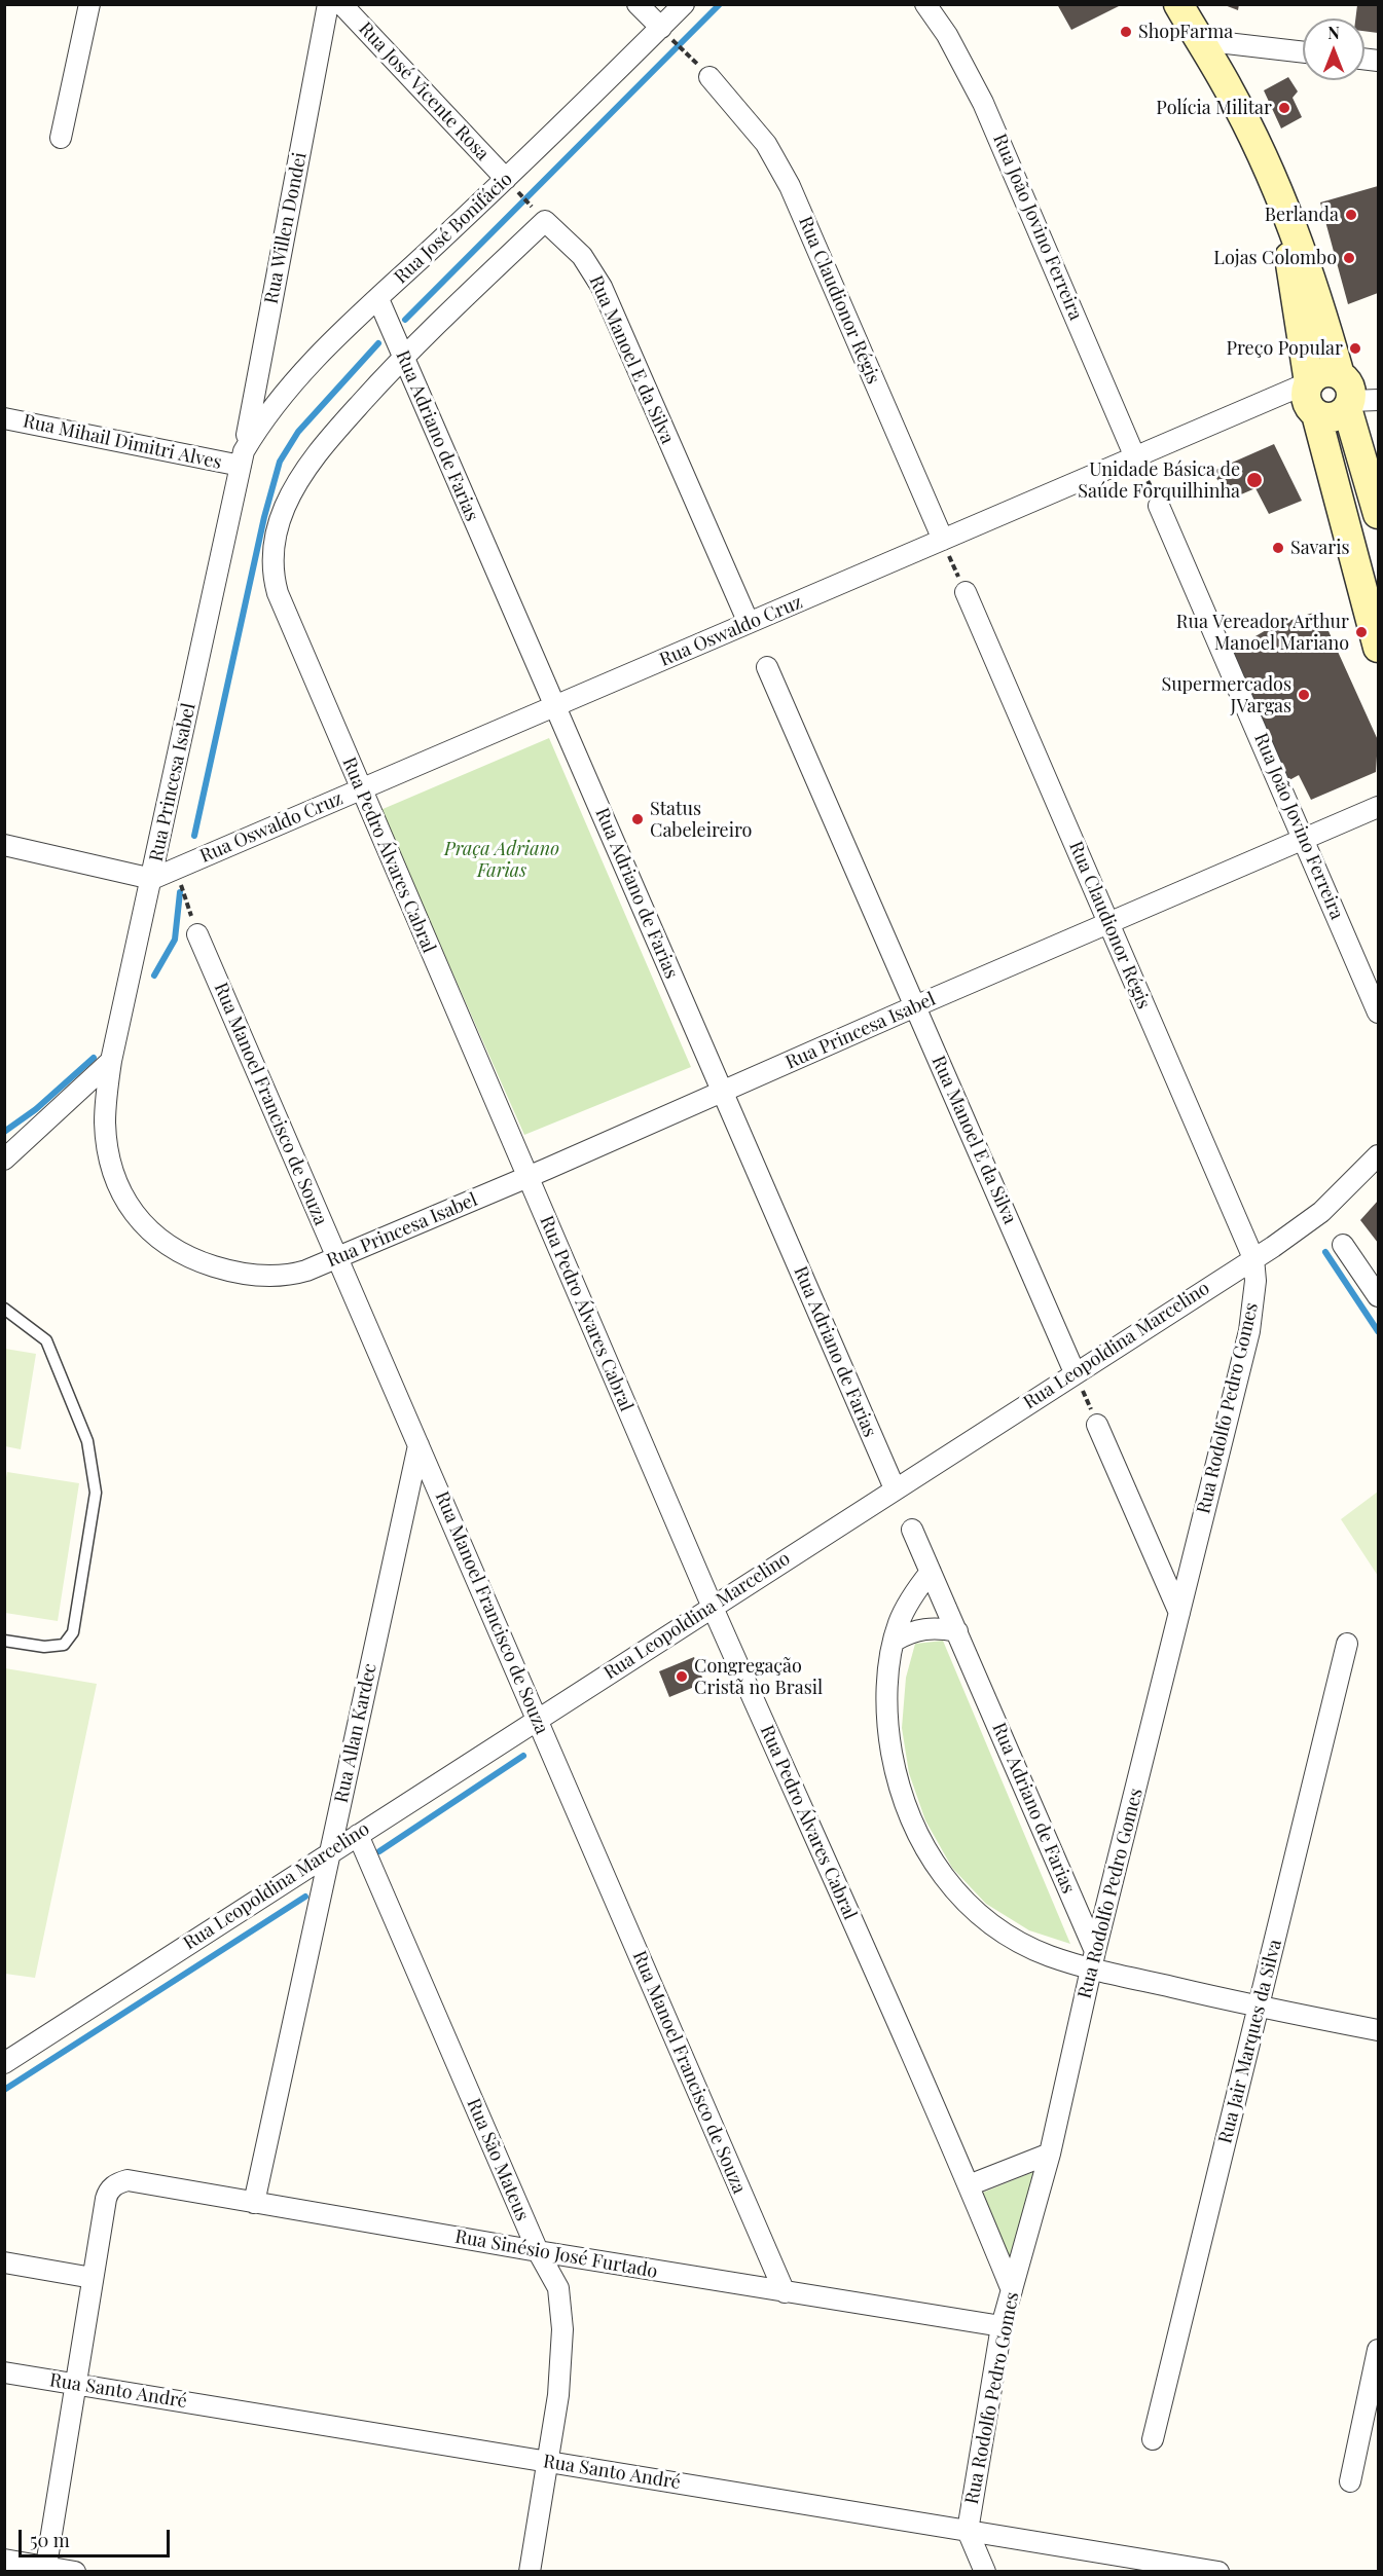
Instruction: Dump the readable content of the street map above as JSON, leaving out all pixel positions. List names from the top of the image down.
{
  "streets": {
    "street": [
      "Rua José Vicente Rosa",
      "Rua João Jovino Ferreira",
      "Rua Willen Dondei",
      "Rua José Bonifácio",
      "Rua Claudionor Régis",
      "Rua Manoel E da Silva",
      "Rua Adriano de Farias",
      "Rua Mihail Dimitri Alves",
      "Rua Oswaldo Cruz",
      "Rua Princesa Isabel",
      "Rua Pedro Álvares Cabral",
      "Rua Manoel Francisco de Souza",
      "Rua Leopoldina Marcelino",
      "Rua Rodolfo Pedro Gomes",
      "Rua Allan Kardec",
      "Rua Jair Marques da Silva",
      "Rua São Mateus",
      "Rua Sinésio José Furtado",
      "Rua Santo André"
    ]
  },
  "crossings": [
    ["Rua José Vicente Rosa", "Rua José Bonifácio"],
    ["Rua João Jovino Ferreira", "Rua Oswaldo Cruz"],
    ["Rua João Jovino Ferreira", "Rua Princesa Isabel"],
    ["Rua Willen Dondei", "Rua José Bonifácio"],
    ["Rua Willen Dondei", "Rua Mihail Dimitri Alves"],
    ["Rua Willen Dondei", "Rua Princesa Isabel"],
    ["Rua José Bonifácio", "Rua Adriano de Farias"],
    ["Rua José Bonifácio", "Rua Mihail Dimitri Alves"],
    ["Rua José Bonifácio", "Rua Princesa Isabel"],
    ["Rua Claudionor Régis", "Rua Oswaldo Cruz"],
    ["Rua Claudionor Régis", "Rua Princesa Isabel"],
    ["Rua Claudionor Régis", "Rua Leopoldina Marcelino"],
    ["Rua Claudionor Régis", "Rua Rodolfo Pedro Gomes"],
    ["Rua Manoel E da Silva", "Rua Oswaldo Cruz"],
    ["Rua Manoel E da Silva", "Rua Princesa Isabel"],
    ["Rua Manoel E da Silva", "Rua Leopoldina Marcelino"],
    ["Rua Adriano de Farias", "Rua Oswaldo Cruz"],
    ["Rua Adriano de Farias", "Rua Princesa Isabel"],
    ["Rua Adriano de Farias", "Rua Pedro Álvares Cabral"],
    ["Rua Adriano de Farias", "Rua Leopoldina Marcelino"],
    ["Rua Adriano de Farias", "Rua Rodolfo Pedro Gomes"],
    ["Rua Mihail Dimitri Alves", "Rua Princesa Isabel"],
    ["Rua Oswaldo Cruz", "Rua Princesa Isabel"],
    ["Rua Oswaldo Cruz", "Rua Pedro Álvares Cabral"],
    ["Rua Princesa Isabel", "Rua Pedro Álvares Cabral"],
    ["Rua Princesa Isabel", "Rua Manoel Francisco de Souza"],
    ["Rua Pedro Álvares Cabral", "Rua Leopoldina Marcelino"],
    ["Rua Pedro Álvares Cabral", "Rua Rodolfo Pedro Gomes"],
    ["Rua Manoel Francisco de Souza", "Rua Leopoldina Marcelino"],
    ["Rua Manoel Francisco de Souza", "Rua Allan Kardec"],
    ["Rua Manoel Francisco de Souza", "Rua Sinésio José Furtado"],
    ["Rua Leopoldina Marcelino", "Rua Rodolfo Pedro Gomes"],
    ["Rua Leopoldina Marcelino", "Rua Allan Kardec"],
    ["Rua Leopoldina Marcelino", "Rua São Mateus"],
    ["Rua Rodolfo Pedro Gomes", "Rua Sinésio José Furtado"],
    ["Rua Rodolfo Pedro Gomes", "Rua Santo André"],
    ["Rua Allan Kardec", "Rua Sinésio José Furtado"],
    ["Rua São Mateus", "Rua Sinésio José Furtado"],
    ["Rua São Mateus", "Rua Santo André"]
  ],
  "parks": ["Praça Adriano Farias"],
  "places": [
    "ShopFarma",
    "Polícia Militar",
    "Berlanda",
    "Lojas Colombo",
    "Preço Popular",
    "Unidade Básica de Saúde Forquilhinha",
    "Savaris",
    "Rua Vereador Arthur Manoel Mariano",
    "Supermercados JVargas",
    "Status Cabeleireiro",
    "Congregação Cristã no Brasil"
  ],
  "scale_bar": "50 m",
  "north": "top"
}
